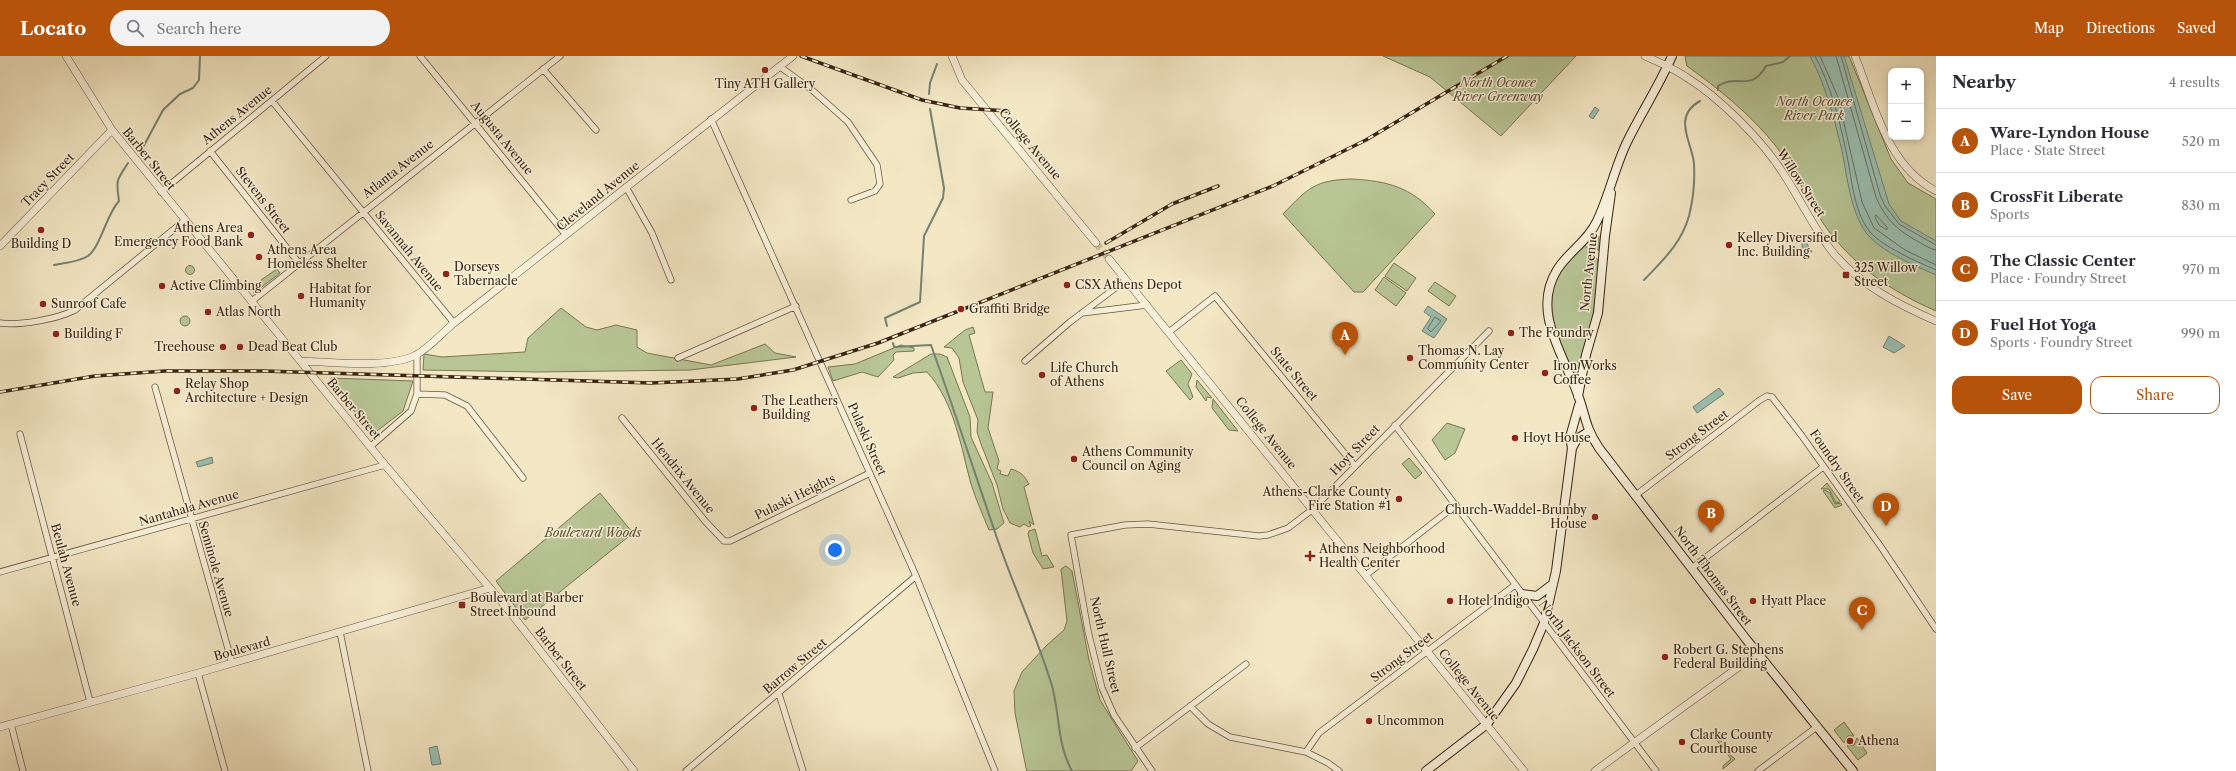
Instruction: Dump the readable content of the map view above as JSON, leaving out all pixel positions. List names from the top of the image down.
{
  "streets": {
    "main road": ["North Avenue", "North Thomas Street"],
    "street": [
      "Athens Avenue",
      "Augusta Avenue",
      "College Avenue",
      "Barber Street",
      "Atlanta Avenue",
      "Tracy Street",
      "Willow Street",
      "Cleveland Avenue",
      "Stevens Street",
      "Savannah Avenue",
      "State Street",
      "Strong Street",
      "Pulaski Street",
      "Hoyt Street",
      "Foundry Street",
      "Hendrix Avenue",
      "Pulaski Heights",
      "Nantahala Avenue",
      "Beulah Avenue",
      "Seminole Avenue",
      "North Hull Street",
      "Boulevard",
      "North Jackson Street",
      "Barrow Street"
    ]
  },
  "crossings": [
    ["Athens Avenue", "Barber Street"],
    ["Athens Avenue", "Stevens Street"],
    ["Athens Avenue", "Savannah Avenue"],
    ["Augusta Avenue", "Atlanta Avenue"],
    ["Augusta Avenue", "Cleveland Avenue"],
    ["College Avenue", "State Street"],
    ["College Avenue", "Strong Street"],
    ["College Avenue", "Hoyt Street"],
    ["Barber Street", "Atlanta Avenue"],
    ["Barber Street", "Tracy Street"],
    ["Barber Street", "Cleveland Avenue"],
    ["Barber Street", "Nantahala Avenue"],
    ["Barber Street", "Boulevard"],
    ["Atlanta Avenue", "Stevens Street"],
    ["Atlanta Avenue", "Savannah Avenue"],
    ["Willow Street", "North Avenue"],
    ["Cleveland Avenue", "Savannah Avenue"],
    ["Cleveland Avenue", "Pulaski Street"],
    ["North Avenue", "North Thomas Street"],
    ["State Street", "Hoyt Street"],
    ["Strong Street", "Foundry Street"],
    ["Strong Street", "North Thomas Street"],
    ["Strong Street", "North Jackson Street"],
    ["Pulaski Street", "Pulaski Heights"],
    ["Pulaski Street", "Barrow Street"],
    ["Hoyt Street", "North Hull Street"],
    ["Hoyt Street", "North Jackson Street"],
    ["Hendrix Avenue", "Pulaski Heights"],
    ["Nantahala Avenue", "Beulah Avenue"],
    ["Nantahala Avenue", "Seminole Avenue"],
    ["Beulah Avenue", "Boulevard"],
    ["Seminole Avenue", "Boulevard"]
  ],
  "parks": ["North Oconee River Greenway", "North Oconee River Park", "Boulevard Woods"],
  "places": {
    "other": [
      "Tiny ATH Gallery",
      "Building D",
      "Athens Area Emergency Food Bank",
      "Kelley Diversified Inc. Building",
      "Athens Area Homeless Shelter",
      "Dorseys Tabernacle",
      "CSX Athens Depot",
      "Active Climbing",
      "Habitat for Humanity",
      "Sunroof Cafe",
      "Graffiti Bridge",
      "Atlas North",
      "The Foundry",
      "Building F",
      "Treehouse",
      "Dead Beat Club",
      "Thomas N. Lay Community Center",
      "Iron Works Coffee",
      "Life Church of Athens",
      "Relay Shop Architecture + Design",
      "The Leathers Building",
      "Hoyt House",
      "Athens Community Council on Aging",
      "Athens-Clarke County Fire Station #1",
      "Church-Waddel-Brumby House",
      "Hotel Indigo",
      "Hyatt Place",
      "Robert G. Stephens Federal Building",
      "Uncommon",
      "Athena",
      "Clarke County Courthouse"
    ],
    "transit": ["325 Willow Street", "Boulevard at Barber Street Inbound"],
    "health": ["Athens Neighborhood Health Center"]
  },
  "page": {
    "header": "Locato",
    "search": "Search here",
    "nav": ["Map", "Directions", "Saved"],
    "heading": ["Nearby", "4 results"],
    "map_buttons": ["+", "−"],
    "list": [
      {
        "mark": "A",
        "name": "Ware-Lyndon House",
        "note": "Place · State Street",
        "value": "520 m"
      },
      {
        "mark": "B",
        "name": "CrossFit Liberate",
        "note": "Sports",
        "value": "830 m"
      },
      {
        "mark": "C",
        "name": "The Classic Center",
        "note": "Place · Foundry Street",
        "value": "970 m"
      },
      {
        "mark": "D",
        "name": "Fuel Hot Yoga",
        "note": "Sports · Foundry Street",
        "value": "990 m"
      }
    ],
    "pins": [
      "A",
      "D",
      "B",
      "C"
    ],
    "buttons": ["Save", "Share"]
  }
}
